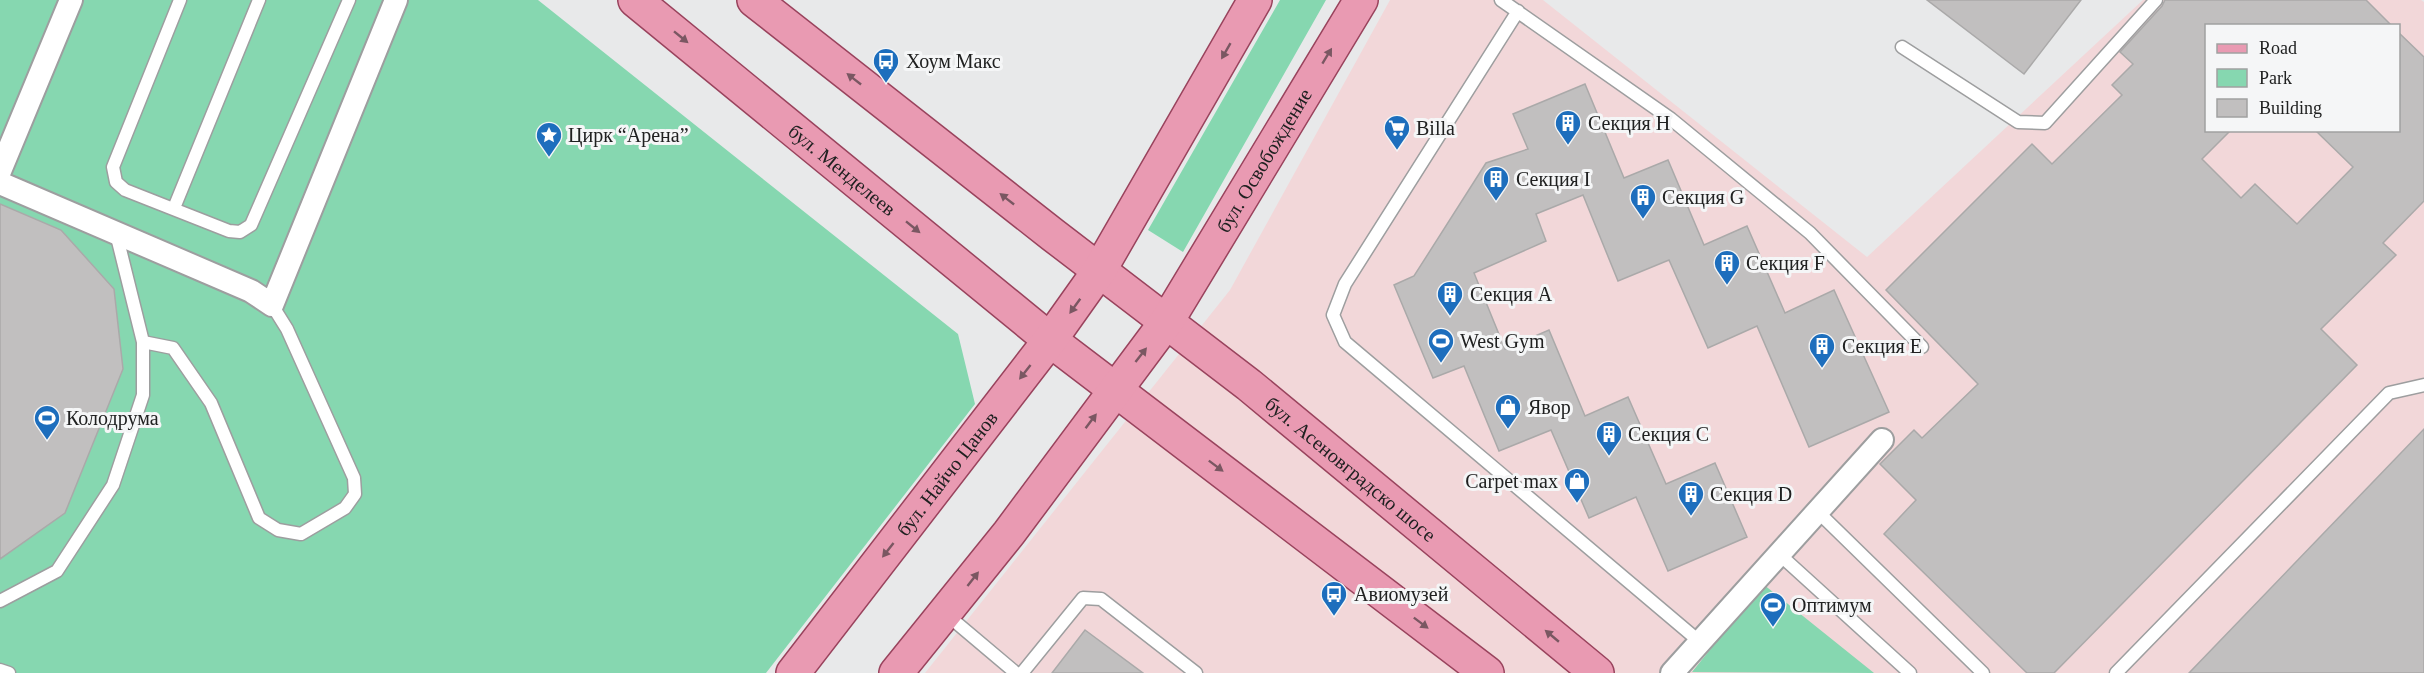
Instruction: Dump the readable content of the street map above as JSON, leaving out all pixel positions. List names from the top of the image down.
{
  "streets": {
    "main road": [
      "бул. Освобождение",
      "бул. Менделеев",
      "бул. Асеновградско шосе",
      "бул. Найчо Цанов"
    ]
  },
  "crossings": [
    ["бул. Освобождение", "бул. Асеновградско шосе"],
    ["бул. Менделеев", "бул. Найчо Цанов"],
    ["бул. Асеновградско шосе", "бул. Найчо Цанов"]
  ],
  "places": {
    "bus stop": ["Хоум Макс", "Авиомузей"],
    "building": [
      "Секция H",
      "Секция I",
      "Секция G",
      "Секция F",
      "Секция A",
      "Секция E",
      "Секция C",
      "Секция D"
    ],
    "supermarket": ["Billa"],
    "place": ["Цирк “Арена”"],
    "sports": ["West Gym", "Колодрума", "Оптимум"],
    "shop": ["Явор", "Carpet max"]
  },
  "legend": ["Road", "Park", "Building"]
}
